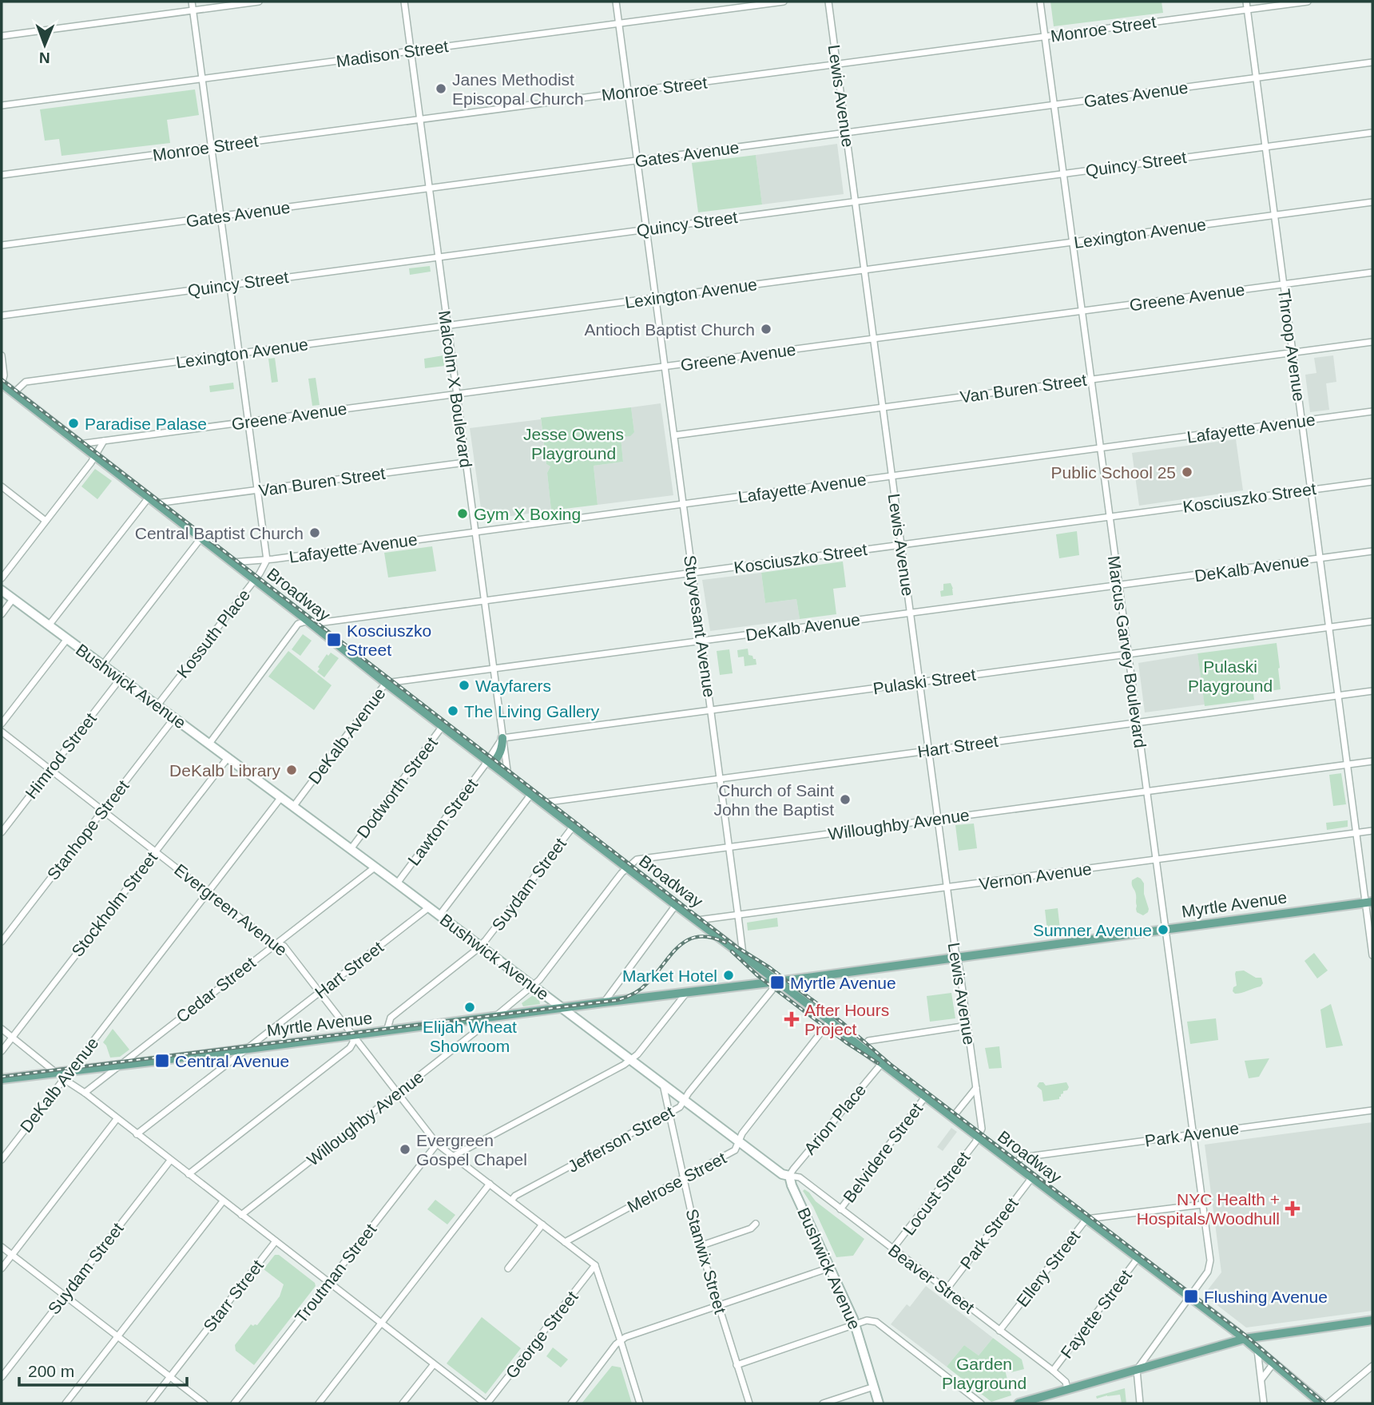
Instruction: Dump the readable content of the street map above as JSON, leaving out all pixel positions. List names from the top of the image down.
{
  "streets": {
    "main road": ["Broadway", "Bushwick Avenue", "Myrtle Avenue"],
    "street": [
      "Monroe Street",
      "Madison Street",
      "Gates Avenue",
      "Lewis Avenue",
      "Quincy Street",
      "Lexington Avenue",
      "Greene Avenue",
      "Throop Avenue",
      "Van Buren Street",
      "Malcolm X Boulevard",
      "Lafayette Avenue",
      "Kosciuszko Street",
      "DeKalb Avenue",
      "Stuyvesant Avenue",
      "Kossuth Place",
      "Marcus Garvey Boulevard",
      "Pulaski Street",
      "Hart Street",
      "Himrod Street",
      "Dodworth Street",
      "Lawton Street",
      "Willoughby Avenue",
      "Stanhope Street",
      "Vernon Avenue",
      "Suydam Street",
      "Stockholm Street",
      "Evergreen Avenue",
      "Cedar Street",
      "Arion Place",
      "Park Avenue",
      "Jefferson Street",
      "Belvidere Street",
      "Melrose Street",
      "Locust Street",
      "Park Street",
      "Stanwix Street",
      "Ellery Street",
      "Troutman Street",
      "Beaver Street",
      "Starr Street",
      "Fayette Street",
      "George Street"
    ]
  },
  "crossings": [
    ["Monroe Street", "Lewis Avenue"],
    ["Monroe Street", "Throop Avenue"],
    ["Monroe Street", "Malcolm X Boulevard"],
    ["Monroe Street", "Marcus Garvey Boulevard"],
    ["Madison Street", "Malcolm X Boulevard"],
    ["Gates Avenue", "Lewis Avenue"],
    ["Gates Avenue", "Throop Avenue"],
    ["Gates Avenue", "Malcolm X Boulevard"],
    ["Gates Avenue", "Marcus Garvey Boulevard"],
    ["Lewis Avenue", "Quincy Street"],
    ["Lewis Avenue", "Lexington Avenue"],
    ["Lewis Avenue", "Greene Avenue"],
    ["Lewis Avenue", "Van Buren Street"],
    ["Lewis Avenue", "Lafayette Avenue"],
    ["Lewis Avenue", "Kosciuszko Street"],
    ["Lewis Avenue", "DeKalb Avenue"],
    ["Lewis Avenue", "Broadway"],
    ["Lewis Avenue", "Pulaski Street"],
    ["Lewis Avenue", "Hart Street"],
    ["Lewis Avenue", "Willoughby Avenue"],
    ["Lewis Avenue", "Vernon Avenue"],
    ["Lewis Avenue", "Myrtle Avenue"],
    ["Lewis Avenue", "Locust Street"],
    ["Quincy Street", "Throop Avenue"],
    ["Quincy Street", "Malcolm X Boulevard"],
    ["Quincy Street", "Stuyvesant Avenue"],
    ["Quincy Street", "Marcus Garvey Boulevard"],
    ["Lexington Avenue", "Throop Avenue"],
    ["Lexington Avenue", "Malcolm X Boulevard"],
    ["Lexington Avenue", "Broadway"],
    ["Lexington Avenue", "Stuyvesant Avenue"],
    ["Lexington Avenue", "Marcus Garvey Boulevard"],
    ["Greene Avenue", "Throop Avenue"],
    ["Greene Avenue", "Malcolm X Boulevard"],
    ["Greene Avenue", "Broadway"],
    ["Greene Avenue", "Stuyvesant Avenue"],
    ["Greene Avenue", "Marcus Garvey Boulevard"],
    ["Throop Avenue", "Van Buren Street"],
    ["Throop Avenue", "Lafayette Avenue"],
    ["Throop Avenue", "Kosciuszko Street"],
    ["Throop Avenue", "DeKalb Avenue"],
    ["Throop Avenue", "Pulaski Street"],
    ["Throop Avenue", "Hart Street"],
    ["Throop Avenue", "Willoughby Avenue"],
    ["Throop Avenue", "Vernon Avenue"],
    ["Throop Avenue", "Myrtle Avenue"],
    ["Van Buren Street", "Malcolm X Boulevard"],
    ["Van Buren Street", "Broadway"],
    ["Van Buren Street", "Stuyvesant Avenue"],
    ["Van Buren Street", "Marcus Garvey Boulevard"],
    ["Malcolm X Boulevard", "Lafayette Avenue"],
    ["Malcolm X Boulevard", "Kosciuszko Street"],
    ["Malcolm X Boulevard", "DeKalb Avenue"],
    ["Malcolm X Boulevard", "Broadway"],
    ["Malcolm X Boulevard", "Pulaski Street"],
    ["Lafayette Avenue", "Broadway"],
    ["Lafayette Avenue", "Stuyvesant Avenue"],
    ["Lafayette Avenue", "Kossuth Place"],
    ["Lafayette Avenue", "Marcus Garvey Boulevard"],
    ["Kosciuszko Street", "Broadway"],
    ["Kosciuszko Street", "Stuyvesant Avenue"],
    ["Kosciuszko Street", "Marcus Garvey Boulevard"],
    ["DeKalb Avenue", "Broadway"],
    ["DeKalb Avenue", "Stuyvesant Avenue"],
    ["DeKalb Avenue", "Marcus Garvey Boulevard"],
    ["DeKalb Avenue", "Bushwick Avenue"],
    ["DeKalb Avenue", "Myrtle Avenue"],
    ["DeKalb Avenue", "Evergreen Avenue"],
    ["Broadway", "Stuyvesant Avenue"],
    ["Broadway", "Kossuth Place"],
    ["Broadway", "Marcus Garvey Boulevard"],
    ["Broadway", "Hart Street"],
    ["Broadway", "Dodworth Street"],
    ["Broadway", "Lawton Street"],
    ["Broadway", "Willoughby Avenue"],
    ["Broadway", "Vernon Avenue"],
    ["Broadway", "Suydam Street"],
    ["Broadway", "Myrtle Avenue"],
    ["Broadway", "Arion Place"],
    ["Broadway", "Park Avenue"],
    ["Broadway", "Jefferson Street"],
    ["Broadway", "Belvidere Street"],
    ["Broadway", "Melrose Street"],
    ["Broadway", "Locust Street"],
    ["Broadway", "Park Street"],
    ["Broadway", "Ellery Street"],
    ["Broadway", "Fayette Street"],
    ["Stuyvesant Avenue", "Pulaski Street"],
    ["Stuyvesant Avenue", "Hart Street"],
    ["Stuyvesant Avenue", "Willoughby Avenue"],
    ["Stuyvesant Avenue", "Vernon Avenue"],
    ["Kossuth Place", "Bushwick Avenue"],
    ["Marcus Garvey Boulevard", "Pulaski Street"],
    ["Marcus Garvey Boulevard", "Hart Street"],
    ["Marcus Garvey Boulevard", "Willoughby Avenue"],
    ["Marcus Garvey Boulevard", "Vernon Avenue"],
    ["Marcus Garvey Boulevard", "Myrtle Avenue"],
    ["Marcus Garvey Boulevard", "Park Avenue"],
    ["Marcus Garvey Boulevard", "Ellery Street"],
    ["Bushwick Avenue", "Hart Street"],
    ["Bushwick Avenue", "Himrod Street"],
    ["Bushwick Avenue", "Dodworth Street"],
    ["Bushwick Avenue", "Lawton Street"],
    ["Bushwick Avenue", "Willoughby Avenue"],
    ["Bushwick Avenue", "Stanhope Street"],
    ["Bushwick Avenue", "Suydam Street"],
    ["Bushwick Avenue", "Stockholm Street"],
    ["Bushwick Avenue", "Myrtle Avenue"],
    ["Bushwick Avenue", "Cedar Street"],
    ["Bushwick Avenue", "Arion Place"],
    ["Bushwick Avenue", "Jefferson Street"],
    ["Bushwick Avenue", "Melrose Street"],
    ["Bushwick Avenue", "Stanwix Street"],
    ["Bushwick Avenue", "Beaver Street"],
    ["Hart Street", "Myrtle Avenue"],
    ["Hart Street", "Evergreen Avenue"],
    ["Himrod Street", "Evergreen Avenue"],
    ["Willoughby Avenue", "Myrtle Avenue"],
    ["Willoughby Avenue", "Evergreen Avenue"],
    ["Stanhope Street", "Evergreen Avenue"],
    ["Suydam Street", "Myrtle Avenue"],
    ["Stockholm Street", "Evergreen Avenue"],
    ["Myrtle Avenue", "Evergreen Avenue"],
    ["Myrtle Avenue", "Cedar Street"],
    ["Myrtle Avenue", "Jefferson Street"],
    ["Evergreen Avenue", "Cedar Street"],
    ["Evergreen Avenue", "Jefferson Street"],
    ["Evergreen Avenue", "Melrose Street"],
    ["Evergreen Avenue", "Troutman Street"],
    ["Evergreen Avenue", "George Street"],
    ["Arion Place", "Beaver Street"],
    ["Jefferson Street", "Stanwix Street"],
    ["Belvidere Street", "Beaver Street"],
    ["Melrose Street", "Stanwix Street"],
    ["Locust Street", "Beaver Street"],
    ["Park Street", "Beaver Street"],
    ["Ellery Street", "Beaver Street"],
    ["Beaver Street", "Fayette Street"]
  ],
  "parks": ["Jesse Owens Playground", "Pulaski Playground", "Garden Playground"],
  "places": {
    "other": [
      "Janes Methodist Episcopal Church",
      "Antioch Baptist Church",
      "Paradise Palase",
      "Public School 25",
      "Gym X Boxing",
      "Central Baptist Church",
      "Wayfarers",
      "The Living Gallery",
      "DeKalb Library",
      "Church of Saint John the Baptist",
      "Sumner Avenue",
      "Market Hotel",
      "Elijah Wheat Showroom",
      "Evergreen Gospel Chapel"
    ],
    "transit": [
      "Kosciuszko Street",
      "Myrtle Avenue",
      "Central Avenue",
      "Flushing Avenue"
    ],
    "health": ["After Hours Project", "NYC Health + Hospitals/Woodhull"]
  },
  "scale_bar": "200 m",
  "north": "bottom"
}
